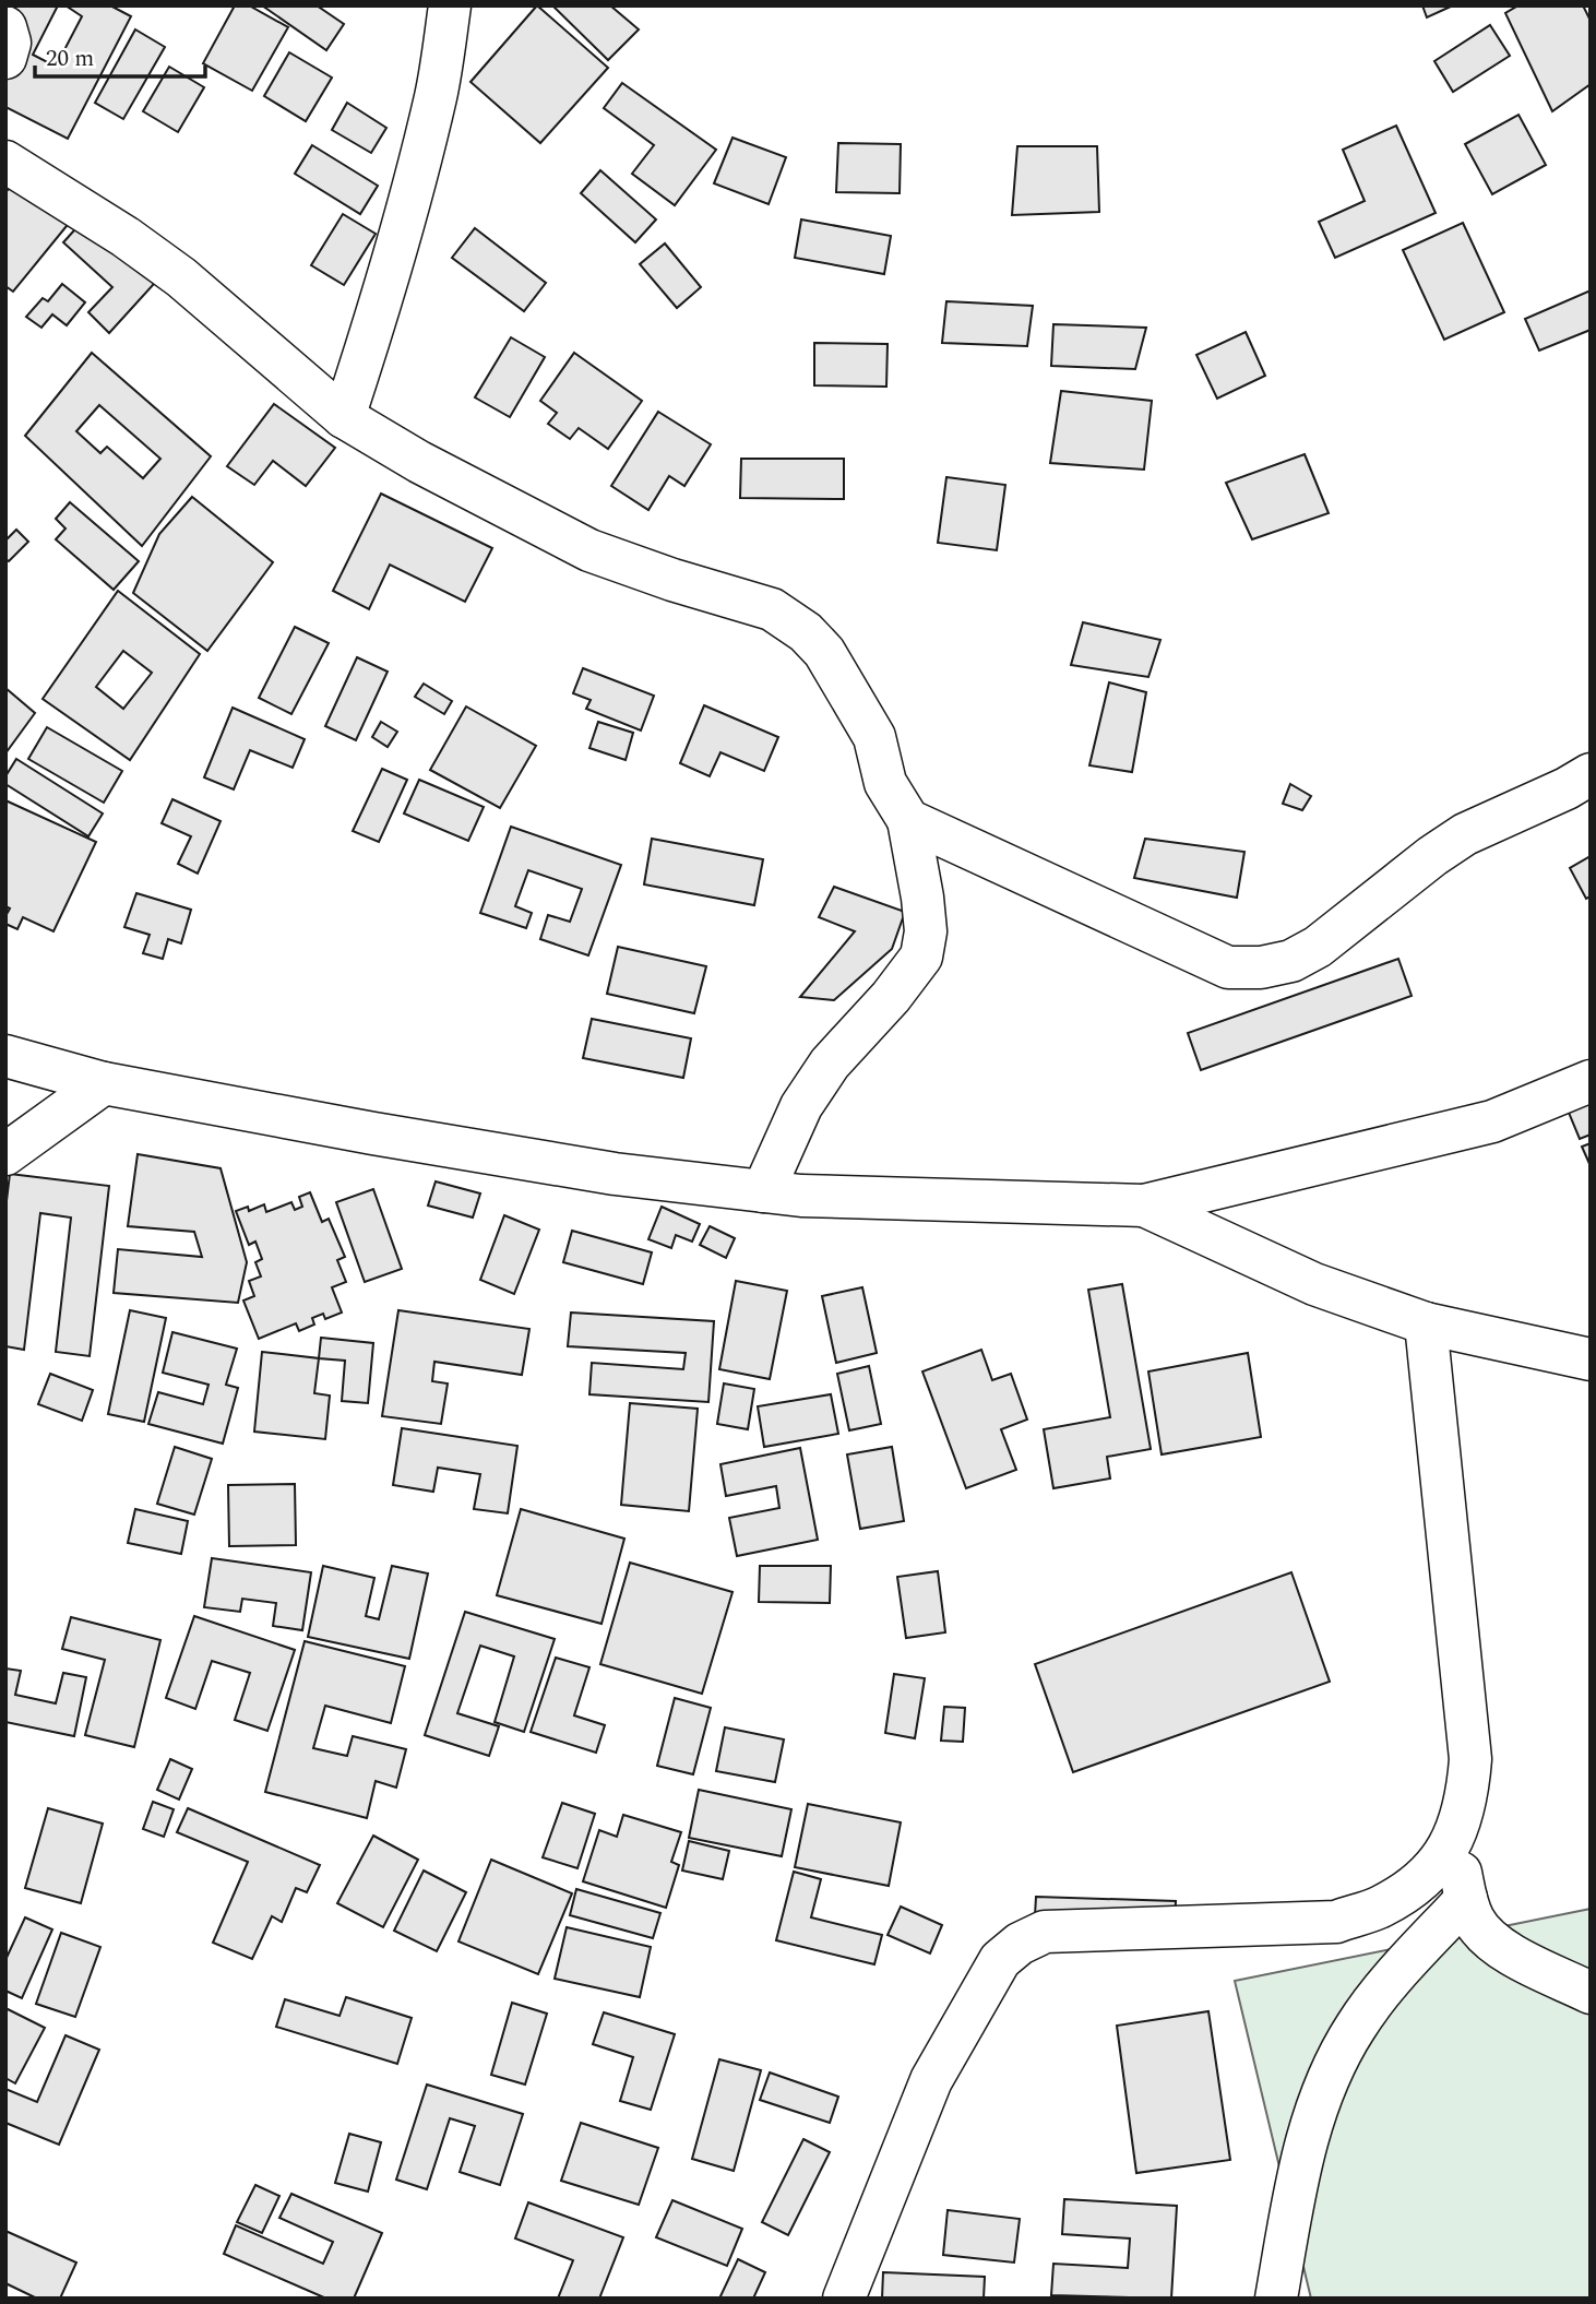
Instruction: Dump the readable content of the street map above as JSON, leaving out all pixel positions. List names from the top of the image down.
{
  "scale_bar": "20 m"
}
